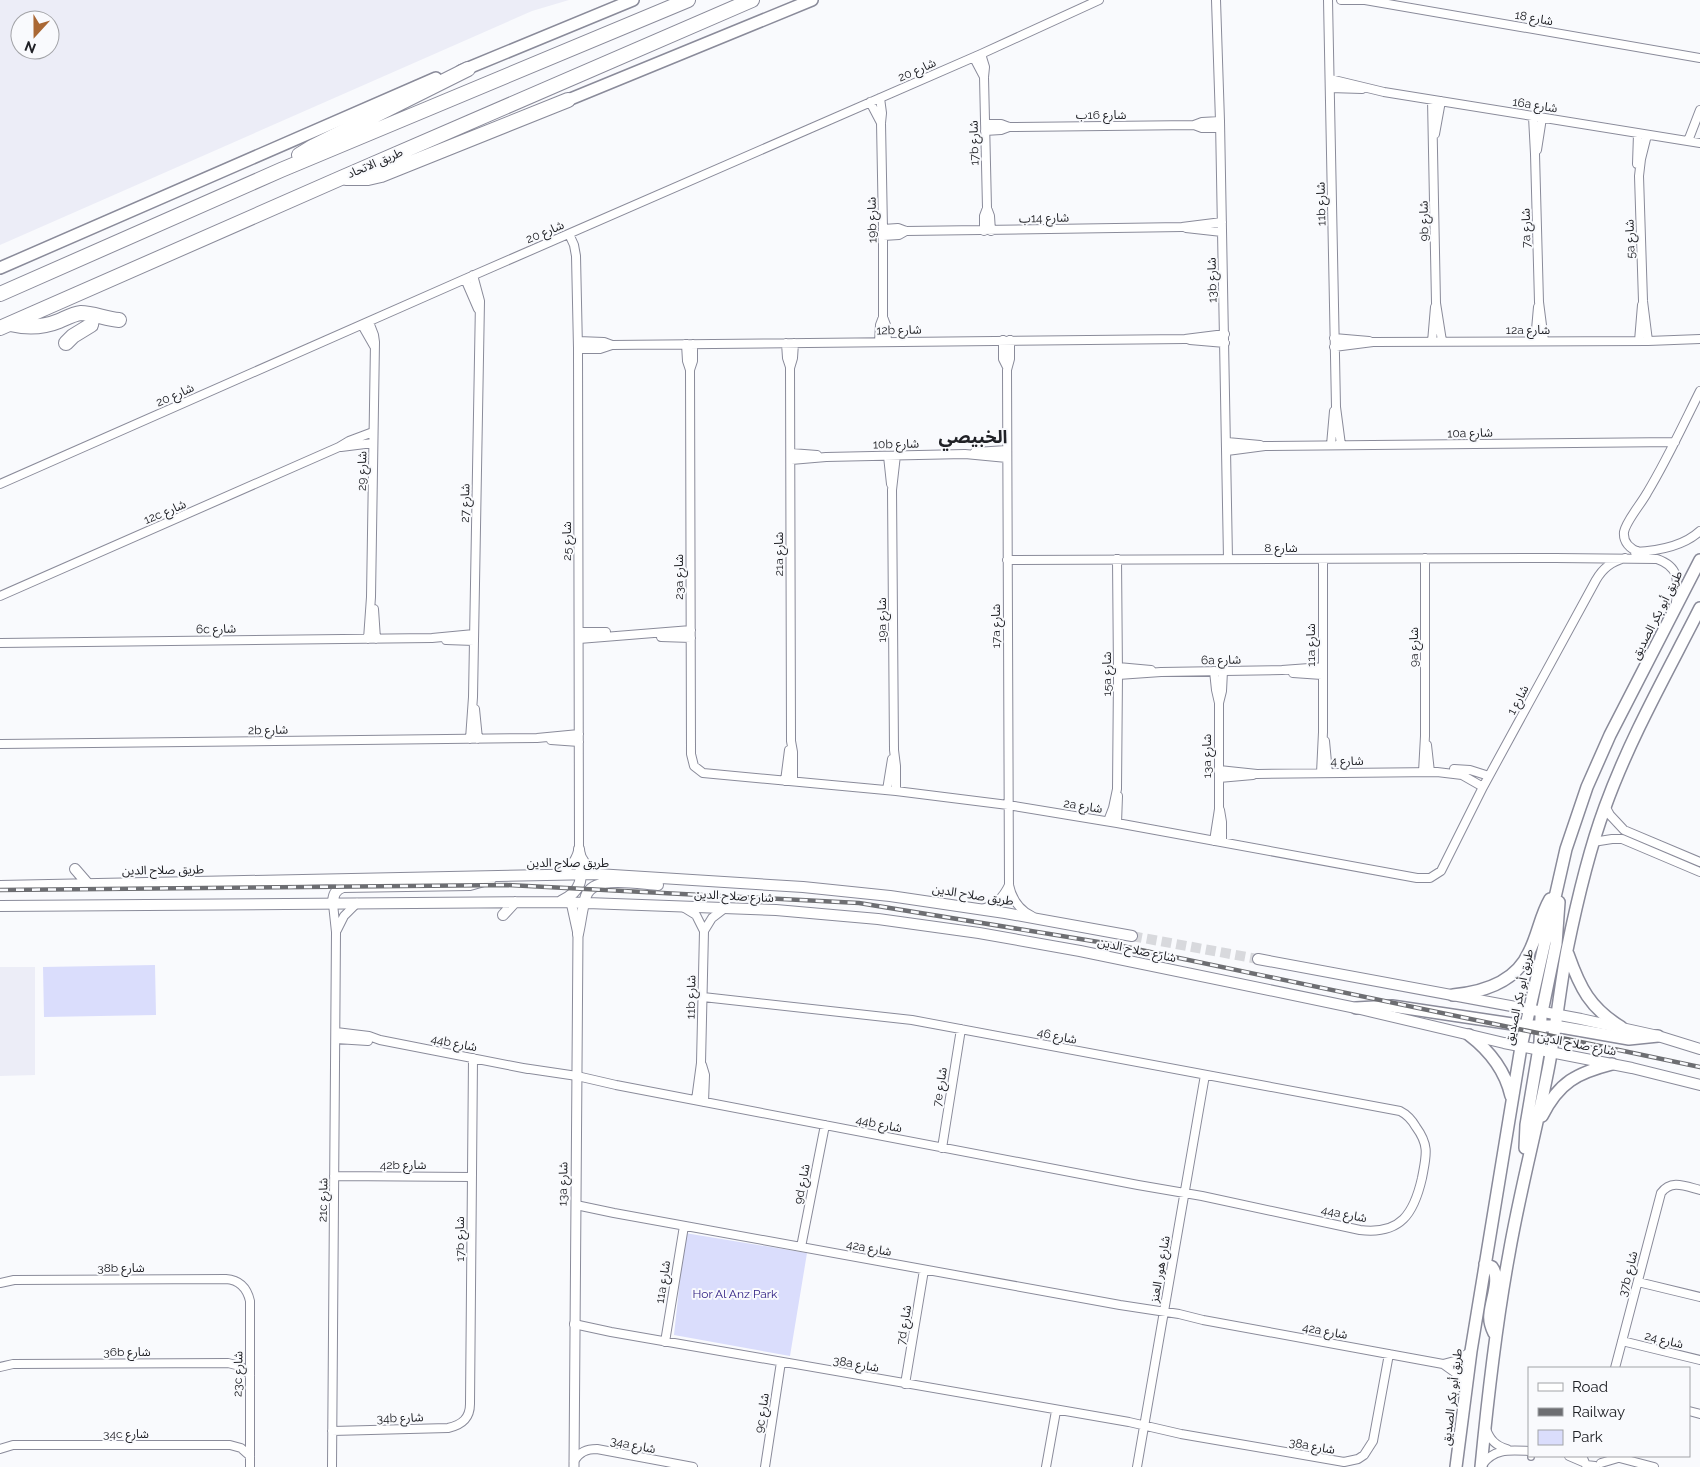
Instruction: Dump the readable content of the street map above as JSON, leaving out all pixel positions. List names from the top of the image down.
{
  "streets": {
    "highway": ["طريق الاتحاد"],
    "main road": ["طريق أبو بكر الصديق", "طريق صلاح الدين", "شارع صلاح الدين"],
    "street": [
      "شارع 18",
      "شارع 20",
      "16a شارع",
      "شارع 16ب",
      "17b شارع",
      "11b شارع",
      "شارع 14ب",
      "19b شارع",
      "9b شارع",
      "7a شارع",
      "5a شارع",
      "13b شارع",
      "12b شارع",
      "12a شارع",
      "10a شارع",
      "10b شارع",
      "شارع 29",
      "شارع 27",
      "12c شارع",
      "شارع 25",
      "شارع 8",
      "21a شارع",
      "23a شارع",
      "19a شارع",
      "17a شارع",
      "6c شارع",
      "11a شارع",
      "9a شارع",
      "6a شارع",
      "15a شارع",
      "شارع 1",
      "2b شارع",
      "13a شارع",
      "شارع 4",
      "2a شارع",
      "شارع 46",
      "44b شارع",
      "7e شارع",
      "42b شارع",
      "9d شارع",
      "21c شارع",
      "44a شارع",
      "42a شارع",
      "38b شارع",
      "شارع هور العنز",
      "37b شارع",
      "7d شارع",
      "شارع 24",
      "36b شارع",
      "38a شارع",
      "23c شارع",
      "9c شارع",
      "34b شارع",
      "34c شارع",
      "34a شارع"
    ]
  },
  "crossings": [
    ["شارع 20", "17b شارع"],
    ["شارع 20", "19b شارع"],
    ["شارع 20", "شارع 29"],
    ["شارع 20", "شارع 27"],
    ["شارع 20", "شارع 25"],
    ["16a شارع", "11b شارع"],
    ["16a شارع", "9b شارع"],
    ["16a شارع", "7a شارع"],
    ["16a شارع", "5a شارع"],
    ["شارع 16ب", "17b شارع"],
    ["شارع 16ب", "13b شارع"],
    ["17b شارع", "شارع 14ب"],
    ["17b شارع", "44b شارع"],
    ["17b شارع", "42b شارع"],
    ["17b شارع", "34b شارع"],
    ["11b شارع", "12a شارع"],
    ["11b شارع", "10a شارع"],
    ["11b شارع", "شارع 46"],
    ["11b شارع", "44b شارع"],
    ["شارع 14ب", "19b شارع"],
    ["شارع 14ب", "13b شارع"],
    ["19b شارع", "12b شارع"],
    ["9b شارع", "12a شارع"],
    ["7a شارع", "12a شارع"],
    ["5a شارع", "12a شارع"],
    ["13b شارع", "12b شارع"],
    ["13b شارع", "10a شارع"],
    ["13b شارع", "شارع 8"],
    ["12b شارع", "شارع 25"],
    ["12b شارع", "21a شارع"],
    ["12b شارع", "23a شارع"],
    ["12b شارع", "17a شارع"],
    ["10b شارع", "21a شارع"],
    ["10b شارع", "19a شارع"],
    ["10b شارع", "17a شارع"],
    ["شارع 29", "12c شارع"],
    ["شارع 29", "6c شارع"],
    ["شارع 27", "6c شارع"],
    ["شارع 27", "2b شارع"],
    ["شارع 25", "2b شارع"],
    ["شارع 8", "طريق أبو بكر الصديق"],
    ["شارع 8", "17a شارع"],
    ["شارع 8", "11a شارع"],
    ["شارع 8", "9a شارع"],
    ["شارع 8", "15a شارع"],
    ["شارع 8", "شارع 1"],
    ["21a شارع", "2a شارع"],
    ["23a شارع", "2a شارع"],
    ["طريق أبو بكر الصديق", "شارع صلاح الدين"],
    ["19a شارع", "2a شارع"],
    ["17a شارع", "2a شارع"],
    ["17a شارع", "طريق صلاح الدين"],
    ["11a شارع", "6a شارع"],
    ["11a شارع", "شارع 4"],
    ["11a شارع", "42a شارع"],
    ["11a شارع", "38a شارع"],
    ["9a شارع", "شارع 4"],
    ["6a شارع", "15a شارع"],
    ["6a شارع", "13a شارع"],
    ["15a شارع", "2a شارع"],
    ["شارع 1", "شارع 4"],
    ["شارع 1", "2a شارع"],
    ["13a شارع", "شارع 4"],
    ["13a شارع", "2a شارع"],
    ["13a شارع", "شارع صلاح الدين"],
    ["13a شارع", "44b شارع"],
    ["13a شارع", "42a شارع"],
    ["13a شارع", "38a شارع"],
    ["13a شارع", "34a شارع"],
    ["شارع 46", "7e شارع"],
    ["شارع 46", "44a شارع"],
    ["شارع 46", "شارع هور العنز"],
    ["44b شارع", "7e شارع"],
    ["44b شارع", "9d شارع"],
    ["44b شارع", "21c شارع"],
    ["44b شارع", "44a شارع"],
    ["44b شارع", "شارع هور العنز"],
    ["42b شارع", "21c شارع"],
    ["9d شارع", "42a شارع"],
    ["21c شارع", "34b شارع"],
    ["44a شارع", "شارع هور العنز"],
    ["42a شارع", "شارع هور العنز"],
    ["42a شارع", "7d شارع"],
    ["42a شارع", "38a شارع"],
    ["38b شارع", "23c شارع"],
    ["شارع هور العنز", "38a شارع"],
    ["37b شارع", "شارع 24"],
    ["7d شارع", "38a شارع"],
    ["36b شارع", "23c شارع"],
    ["38a شارع", "9c شارع"],
    ["23c شارع", "34c شارع"]
  ],
  "districts": ["الخبيصي"],
  "parks": ["Hor Al Anz Park"],
  "legend": ["Road", "Railway", "Park"],
  "north": "bottom"
}
